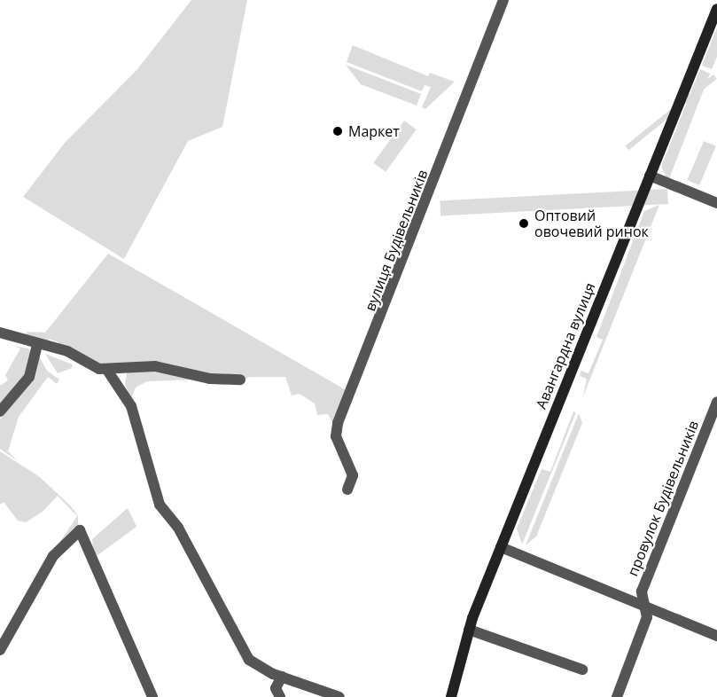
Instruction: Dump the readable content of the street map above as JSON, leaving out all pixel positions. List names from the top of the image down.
{
  "streets": {
    "street": ["вулиця Будівельників", "Авангардна вулиця", "провулок Будівельників"]
  },
  "places": ["Маркет", "Оптовий овочевий ринок"]
}
